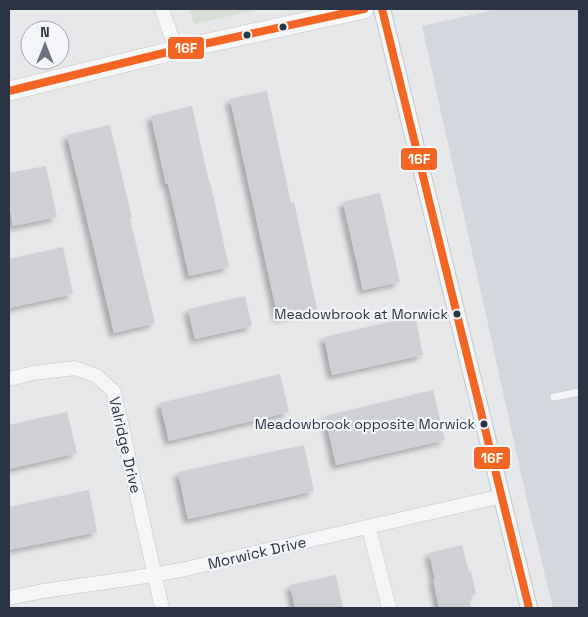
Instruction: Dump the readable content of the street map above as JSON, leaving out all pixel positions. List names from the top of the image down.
{
  "streets": {
    "street": ["Valridge Drive", "Morwick Drive"]
  },
  "crossings": [
    ["Valridge Drive", "Morwick Drive"]
  ],
  "places": ["Meadowbrook at Morwick", "Meadowbrook opposite Morwick"],
  "lines": ["transit line 16F"],
  "north": "top"
}
